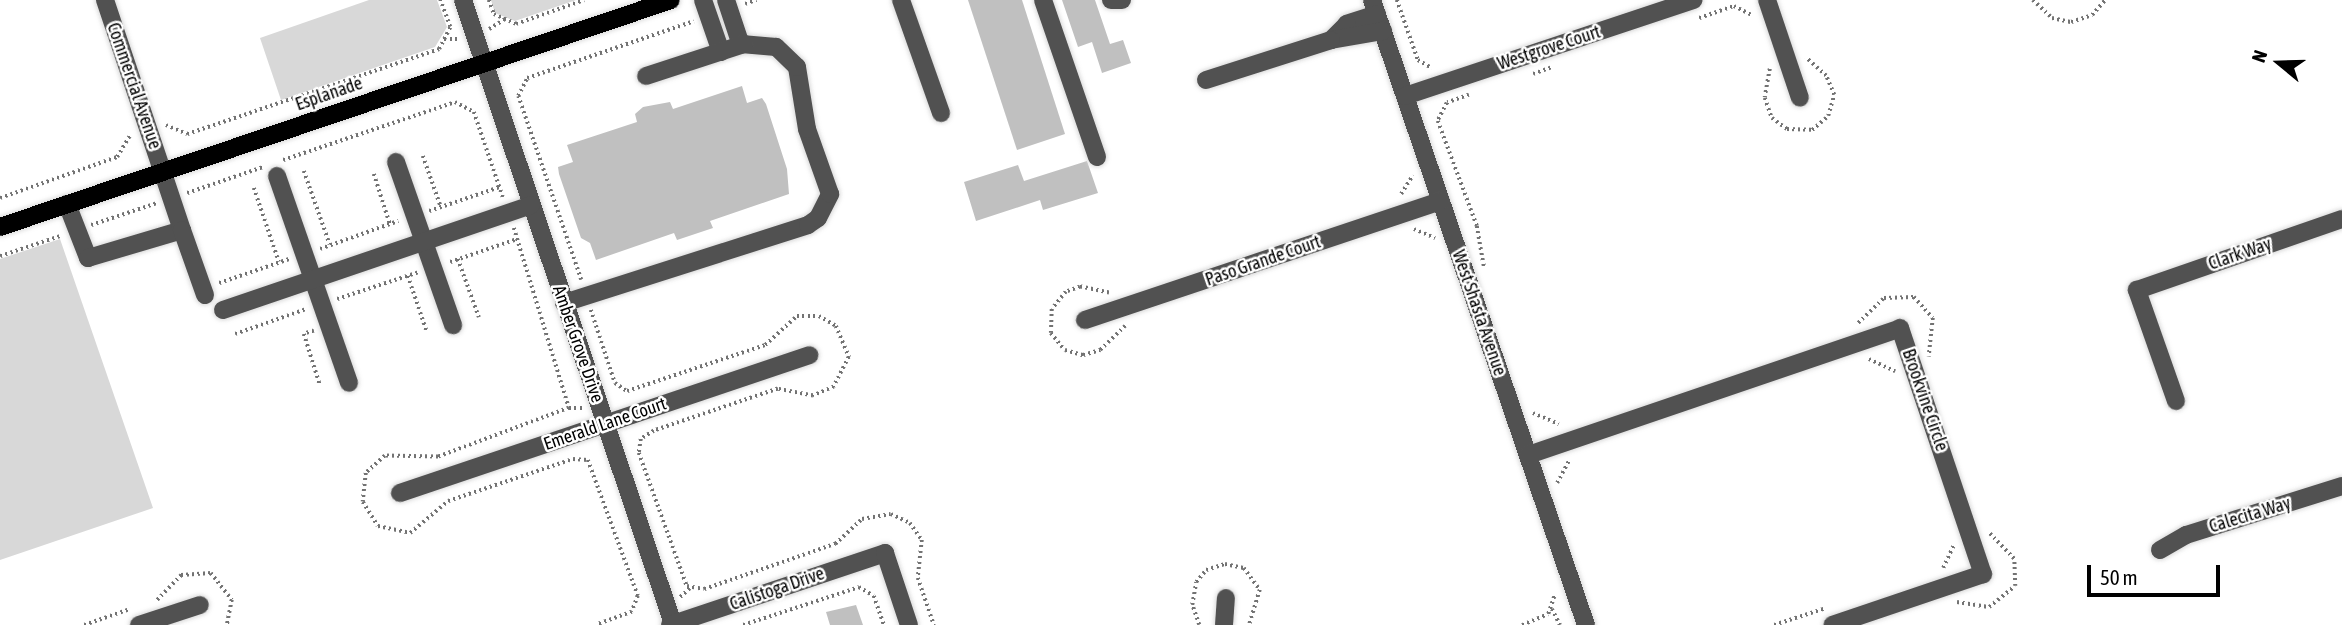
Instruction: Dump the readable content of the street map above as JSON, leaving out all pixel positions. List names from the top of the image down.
{
  "streets": {
    "main road": ["Esplanade"],
    "street": [
      "Westgrove Court",
      "Commercial Avenue",
      "Clark Way",
      "Paso Grande Court",
      "West Shasta Avenue",
      "Amber Grove Drive",
      "Brookvine Circle",
      "Emerald Lane Court",
      "Calecita Way",
      "Calistoga Drive"
    ]
  },
  "crossings": [
    ["Westgrove Court", "West Shasta Avenue"],
    ["Commercial Avenue", "Esplanade"],
    ["Esplanade", "Amber Grove Drive"],
    ["Paso Grande Court", "West Shasta Avenue"],
    ["West Shasta Avenue", "Brookvine Circle"],
    ["Amber Grove Drive", "Emerald Lane Court"],
    ["Amber Grove Drive", "Calistoga Drive"]
  ],
  "scale_bar": "50 m",
  "north": "left"
}
